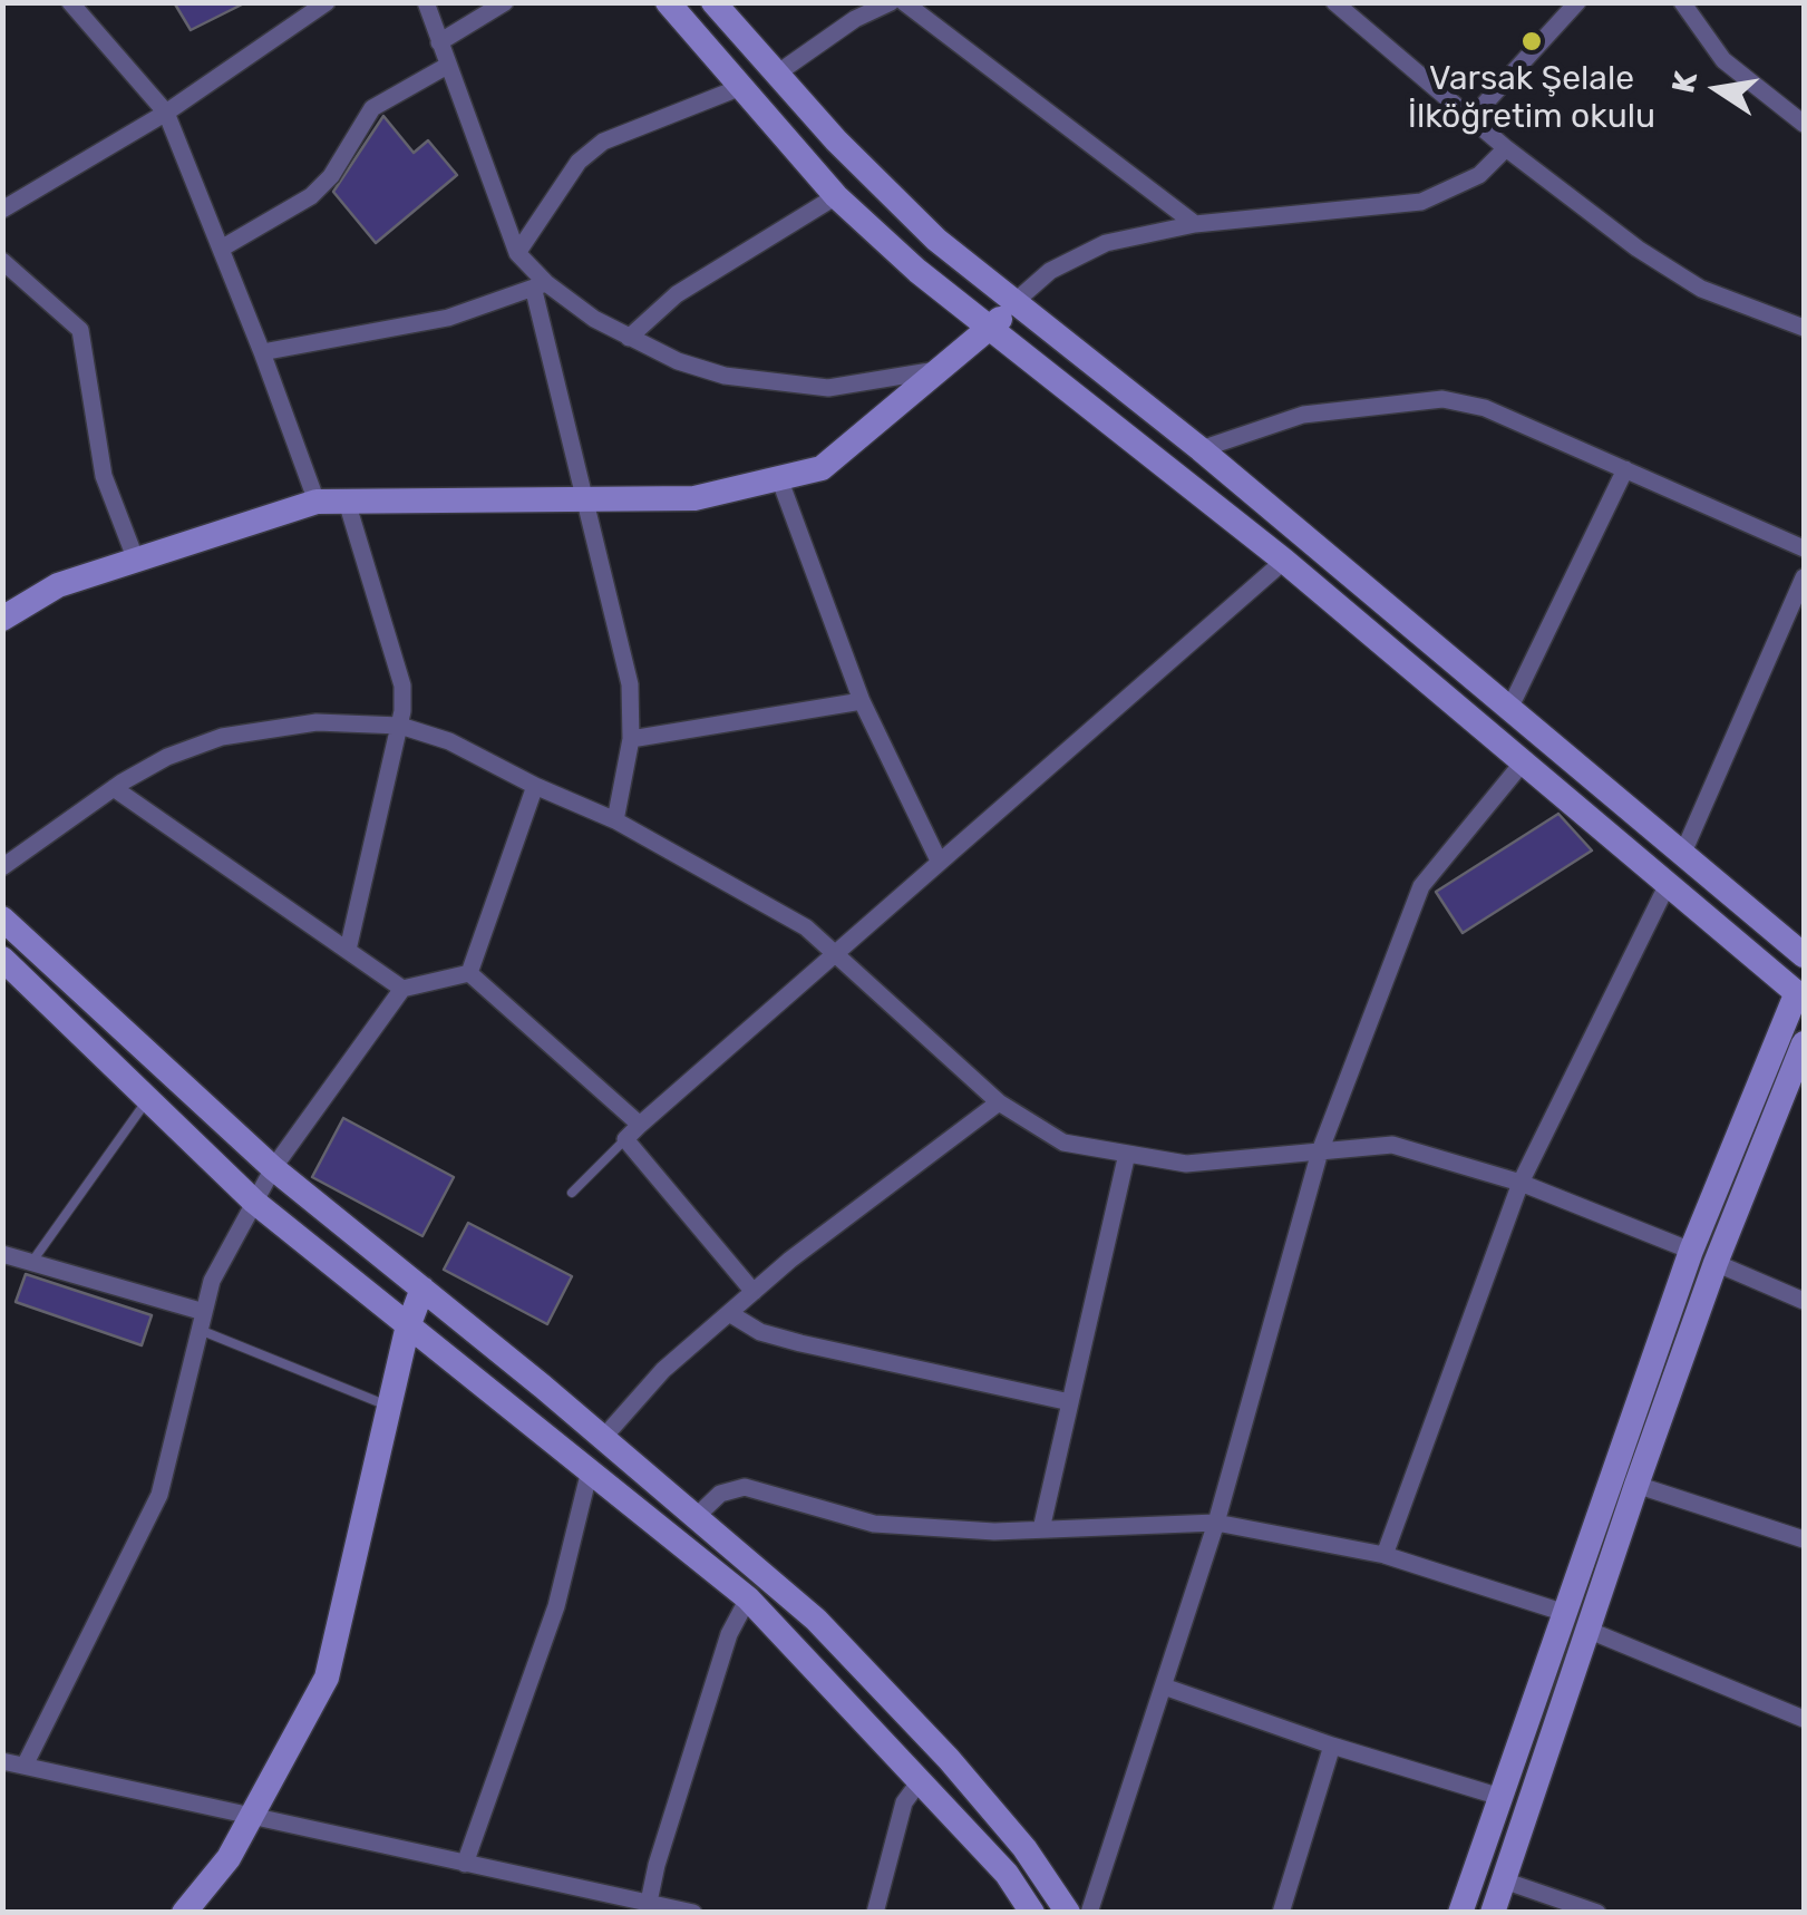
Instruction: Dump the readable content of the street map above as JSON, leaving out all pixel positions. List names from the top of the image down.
{
  "places": ["Varsak Şelale İlköğretim okulu"],
  "north": "left"
}
